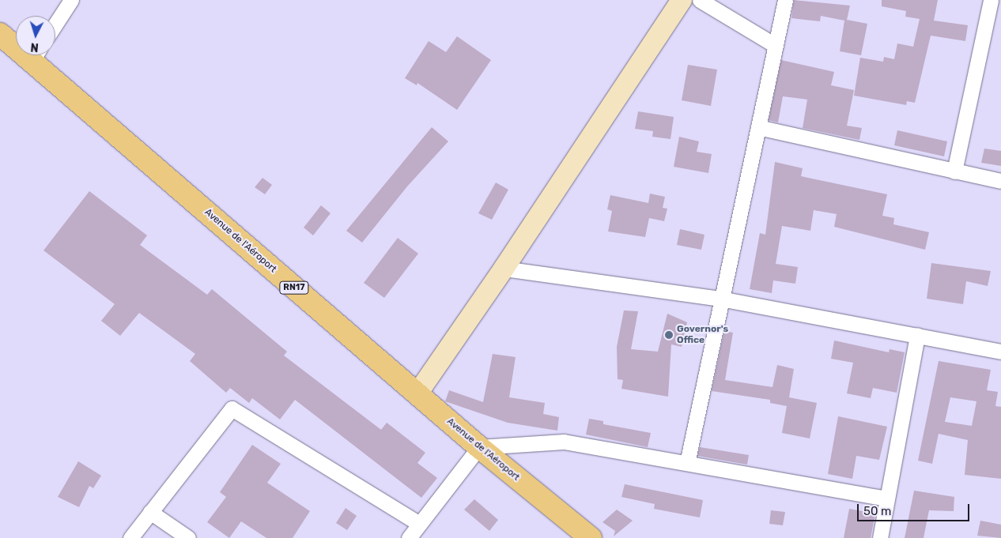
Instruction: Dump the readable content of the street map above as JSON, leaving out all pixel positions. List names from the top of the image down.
{
  "streets": {
    "main road": ["Avenue de l'Aéroport", "RN17"]
  },
  "places": ["Governor's Office"],
  "scale_bar": "50 m",
  "north": "bottom"
}
